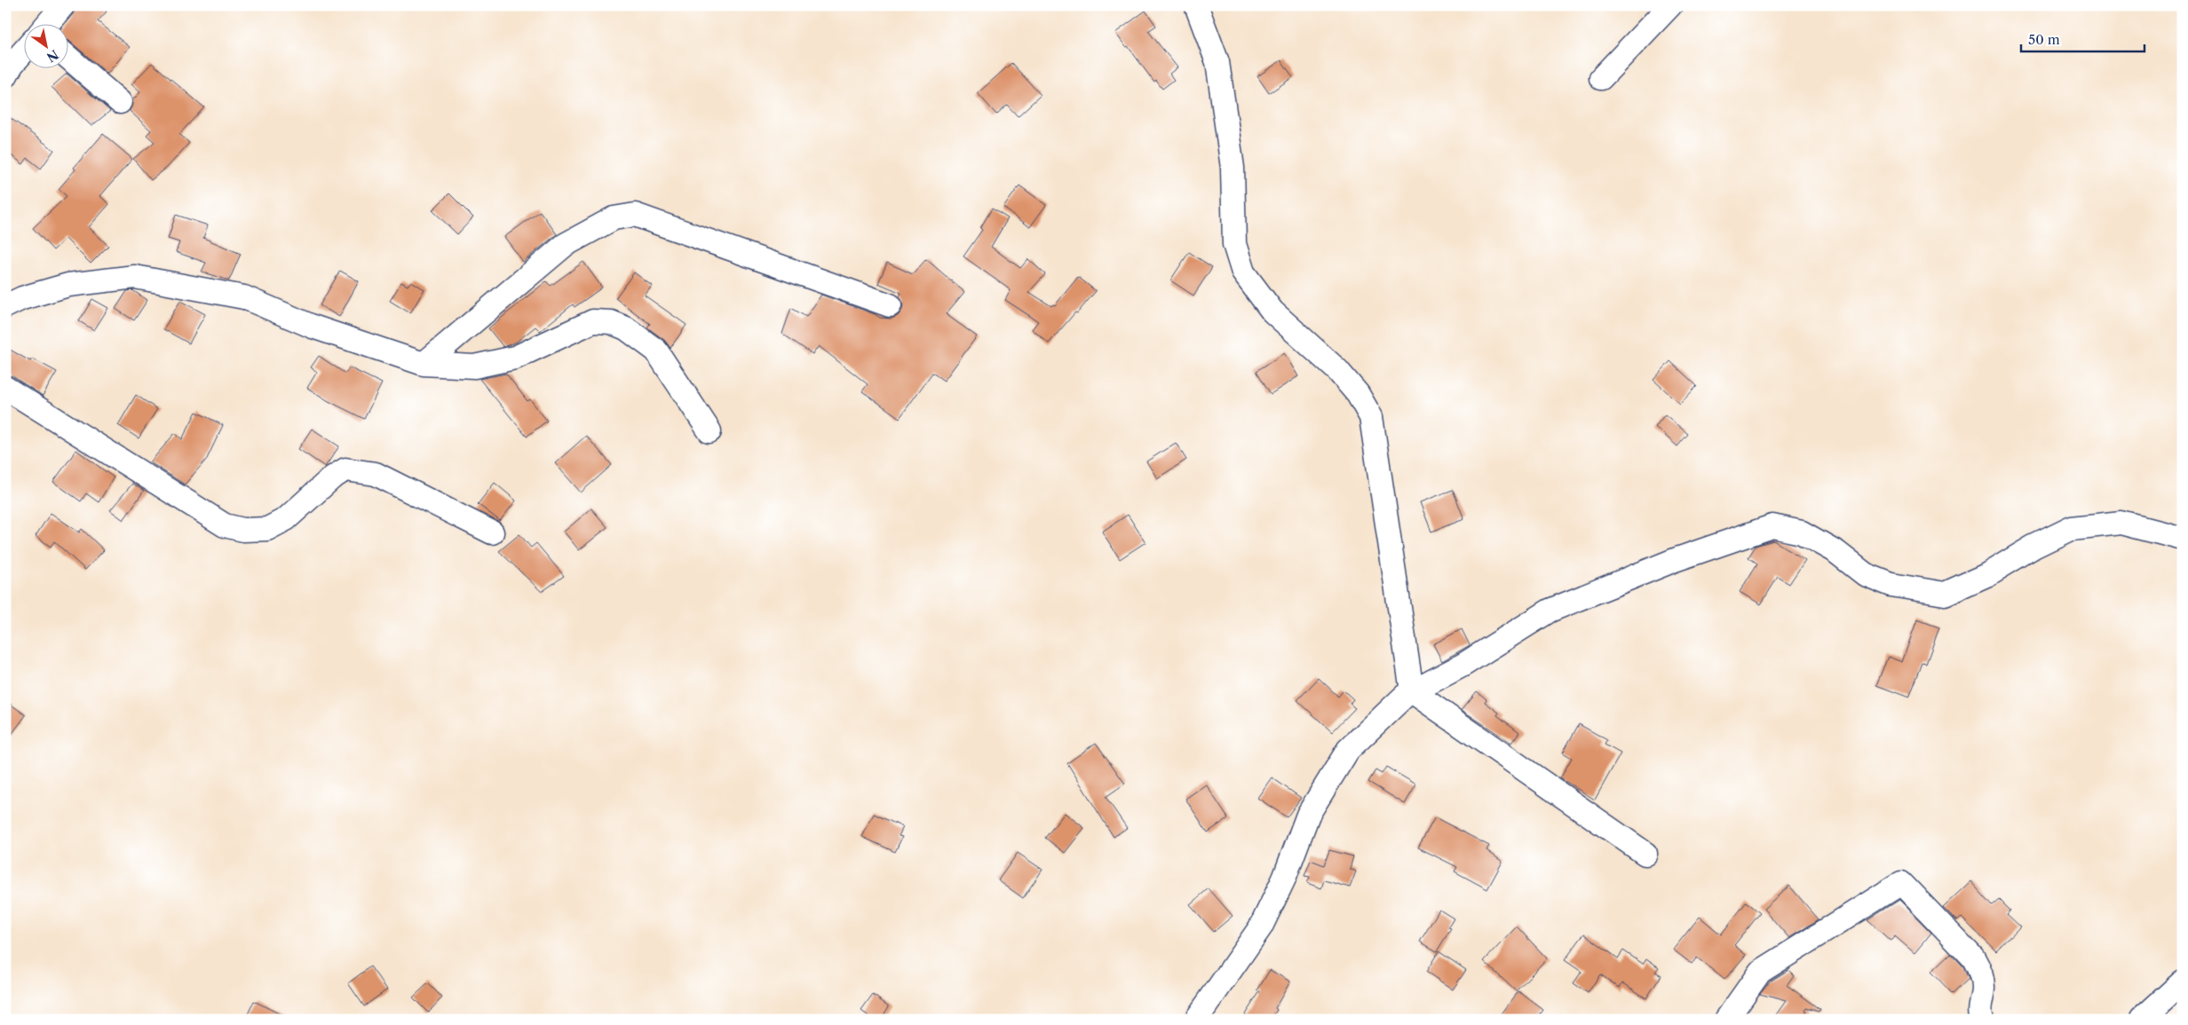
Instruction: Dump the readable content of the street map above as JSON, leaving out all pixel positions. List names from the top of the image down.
{
  "scale_bar": "50 m",
  "north": "bottom right"
}
